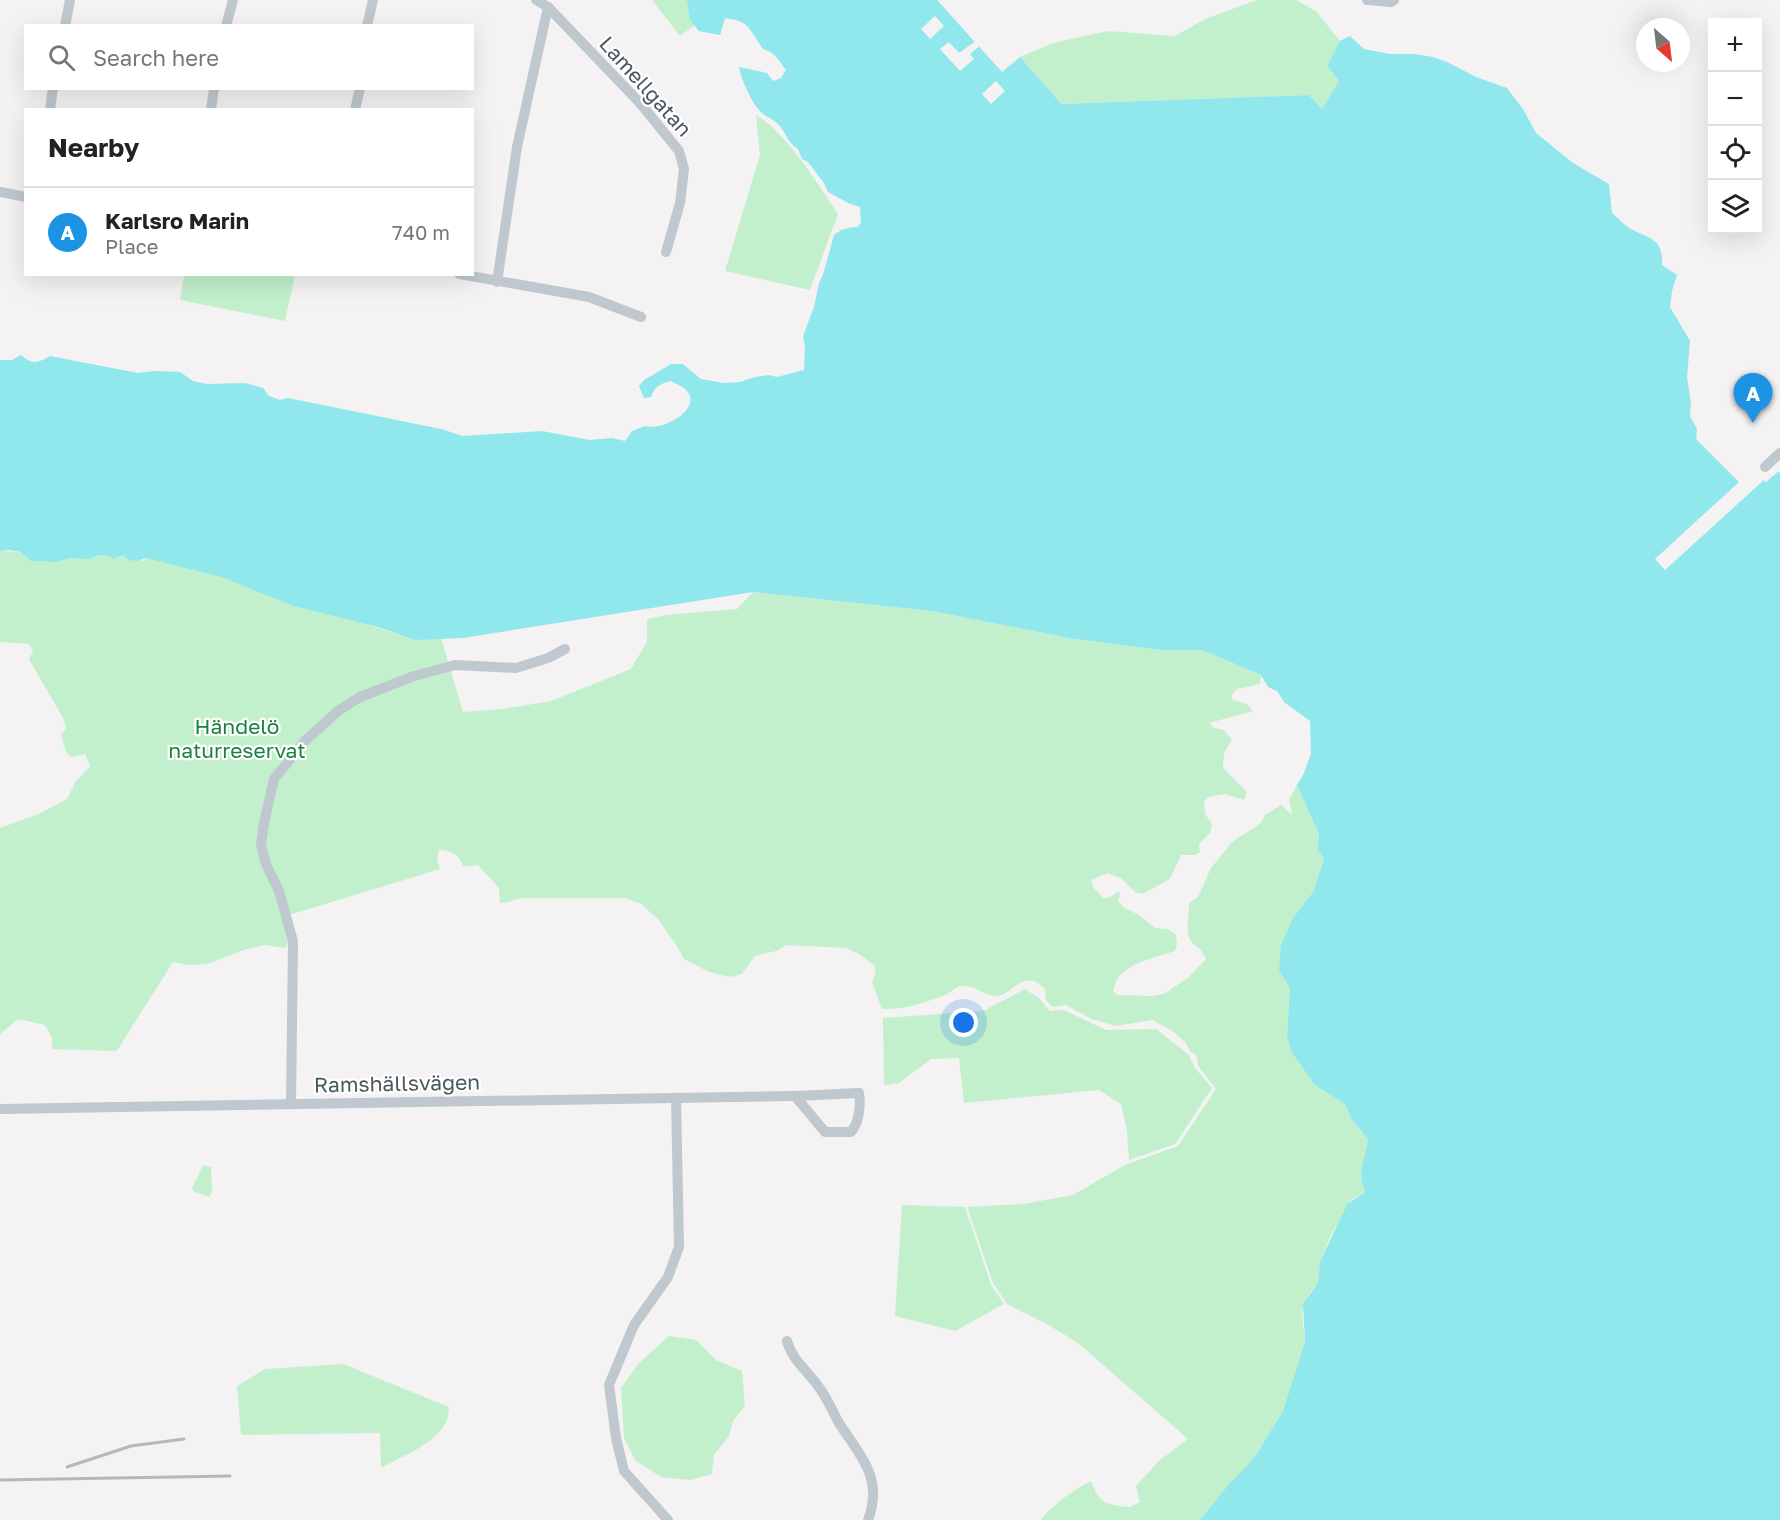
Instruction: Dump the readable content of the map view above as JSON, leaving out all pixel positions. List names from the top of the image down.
{
  "streets": {
    "street": ["Lamellgatan", "Ramshällsvägen"]
  },
  "parks": ["Händelö naturreservat"],
  "north": "bottom right",
  "page": {
    "map_buttons": ["+", "−"],
    "search": "Search here",
    "heading": "Nearby",
    "list": [
      {
        "mark": "A",
        "name": "Karlsro Marin",
        "note": "Place",
        "value": "740 m"
      }
    ],
    "pins": "A"
  }
}
